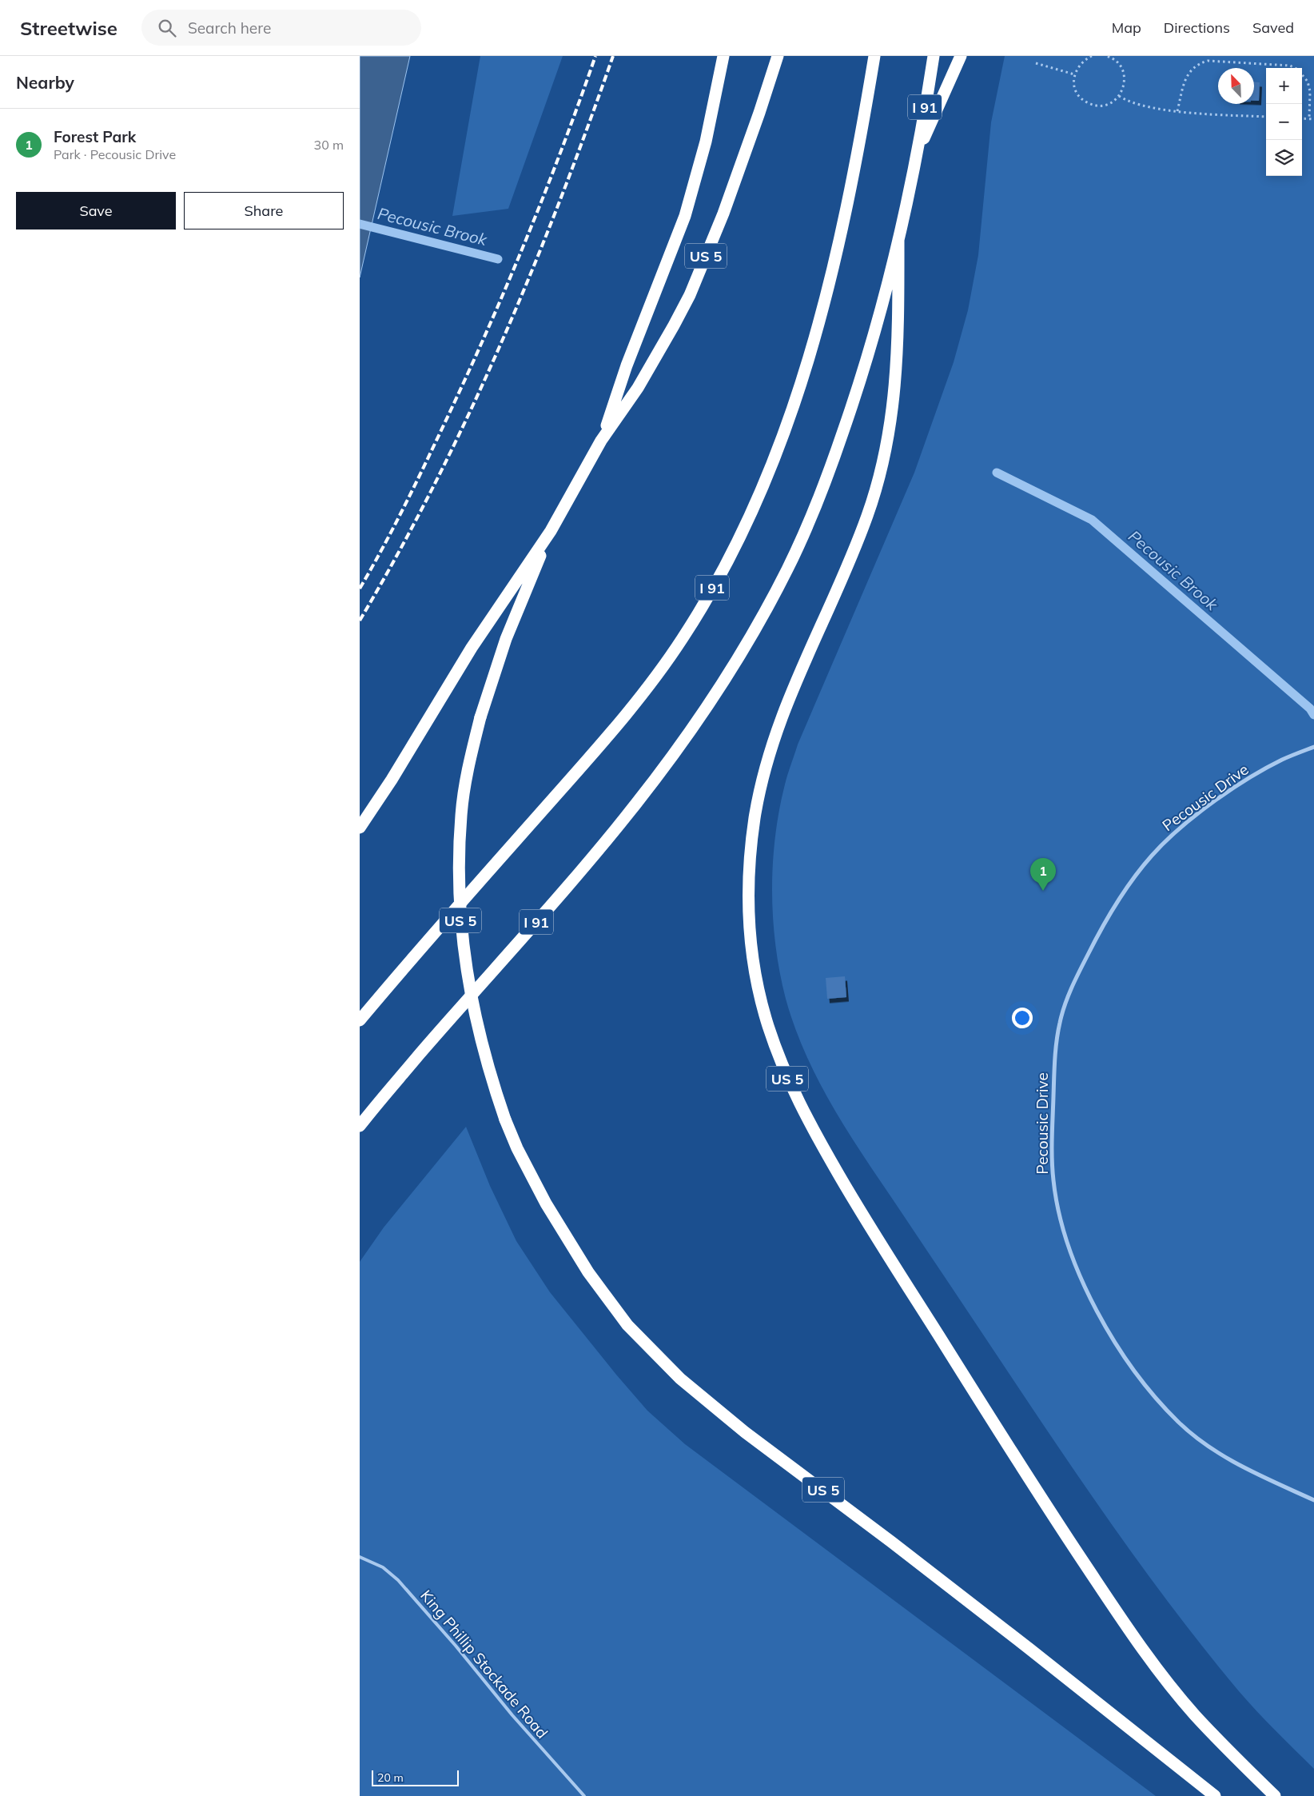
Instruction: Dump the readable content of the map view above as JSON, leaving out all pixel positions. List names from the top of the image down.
{
  "streets": {
    "highway": ["I 91", "US 5"],
    "street": ["Pecousic Drive"],
    "lane": ["King Phillip Stockade Road"]
  },
  "crossings": [
    ["I 91", "US 5"]
  ],
  "water": ["Pecousic Brook"],
  "scale_bar": "20 m",
  "north": "top left",
  "page": {
    "header": "Streetwise",
    "search": "Search here",
    "nav": ["Map", "Directions", "Saved"],
    "heading": "Nearby",
    "map_buttons": ["+", "−"],
    "list": [
      {
        "mark": "1",
        "name": "Forest Park",
        "note": "Park · Pecousic Drive",
        "value": "30 m"
      }
    ],
    "buttons": ["Save", "Share"],
    "pins": "1",
    "scale": "20 m"
  }
}
